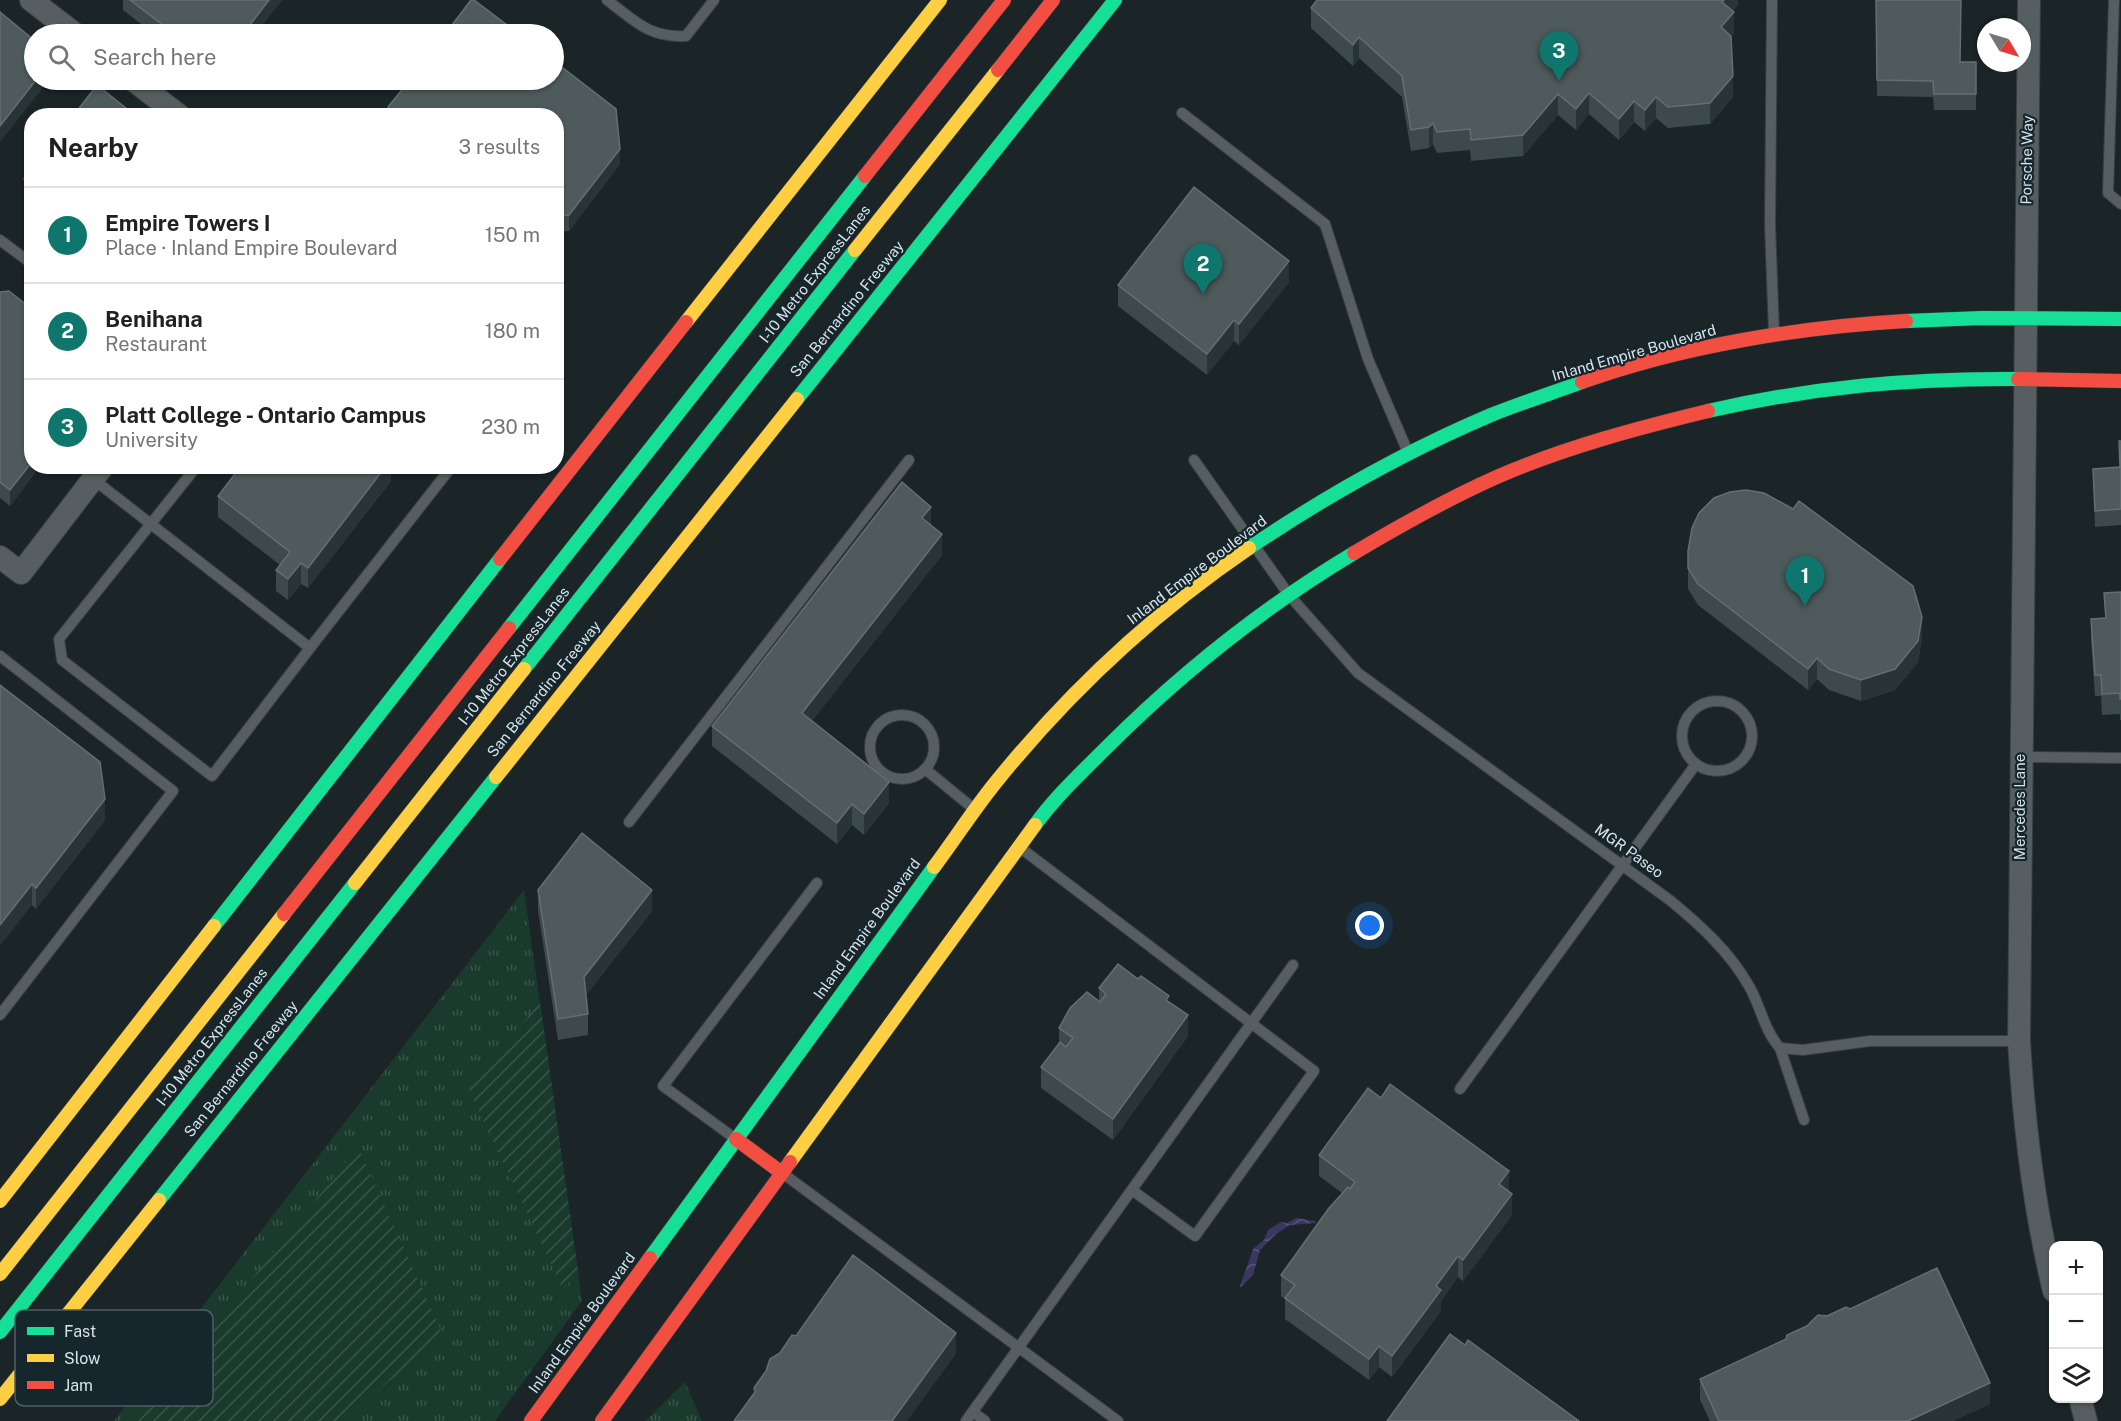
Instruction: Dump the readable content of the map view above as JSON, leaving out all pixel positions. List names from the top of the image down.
{
  "streets": {
    "main road": ["I-10 Metro ExpressLanes", "San Bernardino Freeway", "Inland Empire Boulevard"],
    "street": ["Porsche Way", "Mercedes Lane"],
    "lane": ["MGR Paseo"]
  },
  "crossings": [
    ["Porsche Way", "Inland Empire Boulevard"],
    ["Porsche Way", "Mercedes Lane"],
    ["Inland Empire Boulevard", "Mercedes Lane"],
    ["Inland Empire Boulevard", "MGR Paseo"]
  ],
  "legend": ["Fast", "Slow", "Jam"],
  "north": "bottom right",
  "page": {
    "search": "Search here",
    "pins": ["3", "2", "1"],
    "heading": ["Nearby", "3 results"],
    "list": [
      {
        "mark": "1",
        "name": "Empire Towers I",
        "note": "Place · Inland Empire Boulevard",
        "value": "150 m"
      },
      {
        "mark": "2",
        "name": "Benihana",
        "note": "Restaurant",
        "value": "180 m"
      },
      {
        "mark": "3",
        "name": "Platt College - Ontario Campus",
        "note": "University",
        "value": "230 m"
      }
    ],
    "map_buttons": ["+", "−"]
  }
}
